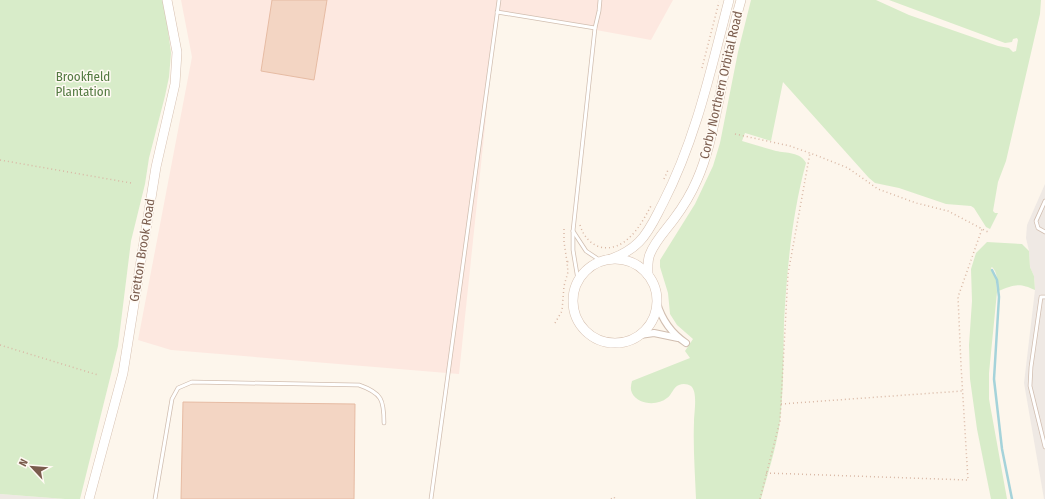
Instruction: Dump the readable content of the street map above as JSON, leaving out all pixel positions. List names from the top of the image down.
{
  "streets": {
    "street": ["Corby Northern Orbital Road", "Gretton Brook Road"]
  },
  "parks": ["Brookfield Plantation"],
  "north": "top left"
}
